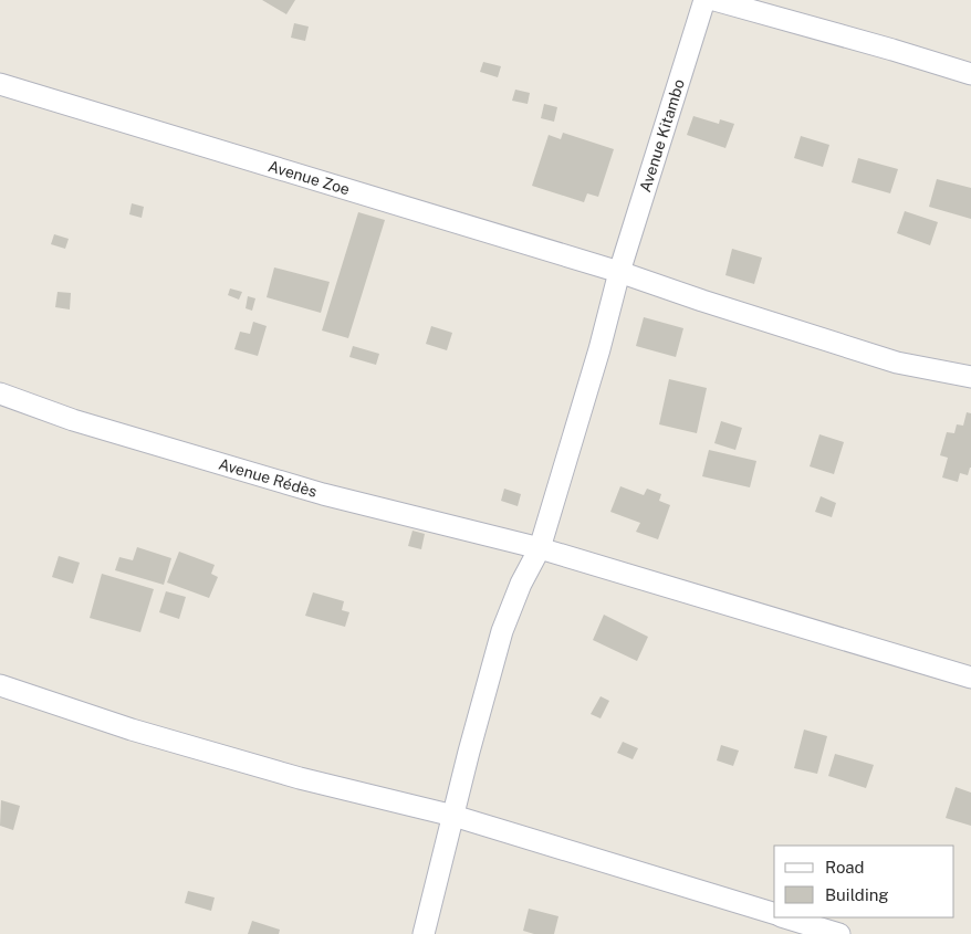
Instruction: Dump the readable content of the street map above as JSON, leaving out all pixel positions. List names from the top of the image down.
{
  "streets": {
    "street": ["Avenue Kitambo", "Avenue Zoe", "Avenue Rédès"]
  },
  "crossings": [
    ["Avenue Kitambo", "Avenue Zoe"],
    ["Avenue Kitambo", "Avenue Rédès"]
  ],
  "legend": ["Road", "Building"]
}
